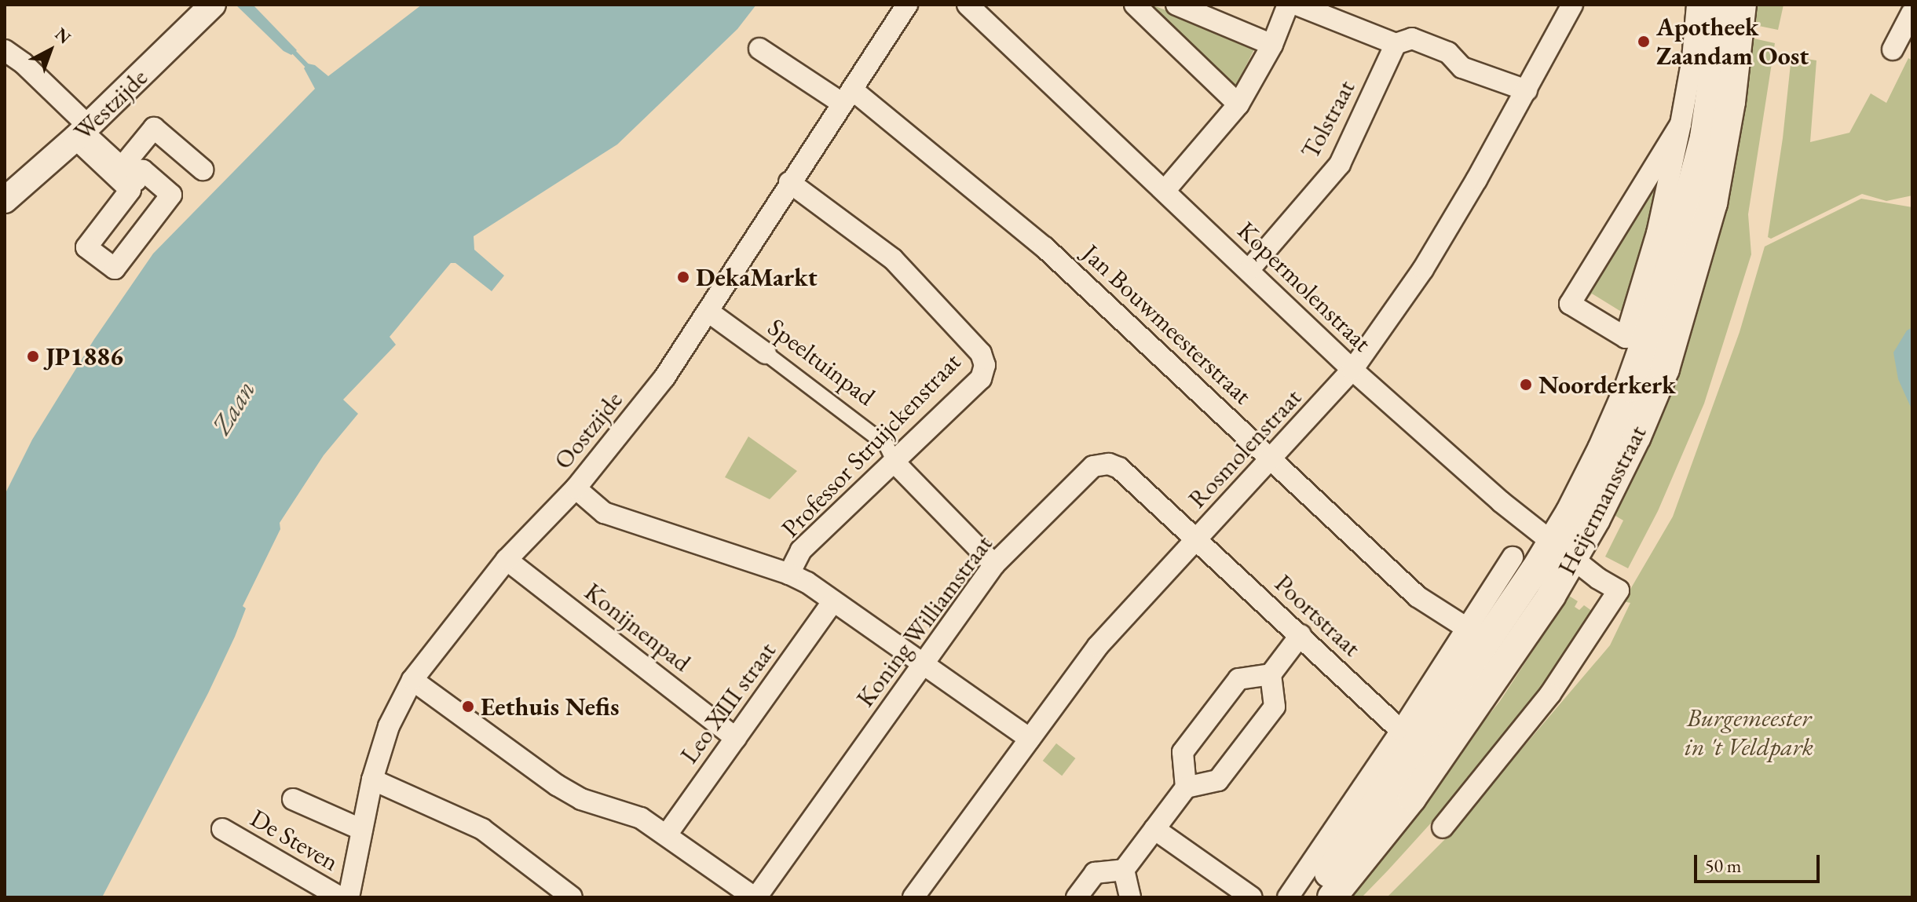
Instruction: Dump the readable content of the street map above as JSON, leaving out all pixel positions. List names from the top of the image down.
{
  "streets": {
    "main road": ["Heijermansstraat"],
    "street": [
      "Westzijde",
      "Tolstraat",
      "Kopermolenstraat",
      "Jan Bouwmeesterstraat",
      "Speeltuinpad",
      "Oostzijde",
      "Professor Struijckenstraat",
      "Rosmolenstraat",
      "Poortstraat",
      "Koning Williamstraat",
      "Konijnenpad",
      "Leo XIII straat",
      "De Steven"
    ]
  },
  "crossings": [
    ["Tolstraat", "Kopermolenstraat"],
    ["Kopermolenstraat", "Rosmolenstraat"],
    ["Kopermolenstraat", "Heijermansstraat"],
    ["Jan Bouwmeesterstraat", "Oostzijde"],
    ["Jan Bouwmeesterstraat", "Rosmolenstraat"],
    ["Speeltuinpad", "Oostzijde"],
    ["Speeltuinpad", "Professor Struijckenstraat"],
    ["Oostzijde", "Professor Struijckenstraat"],
    ["Oostzijde", "Konijnenpad"],
    ["Oostzijde", "De Steven"],
    ["Rosmolenstraat", "Poortstraat"],
    ["Rosmolenstraat", "Koning Williamstraat"],
    ["Poortstraat", "Koning Williamstraat"],
    ["Konijnenpad", "Leo XIII straat"]
  ],
  "water": ["Zaan"],
  "parks": ["Burgemeester in 't Veldpark"],
  "places": [
    "Apotheek Zaandam Oost",
    "DekaMarkt",
    "JP1886",
    "Noorderkerk",
    "Eethuis Nefis"
  ],
  "scale_bar": "50 m",
  "north": "top right"
}
